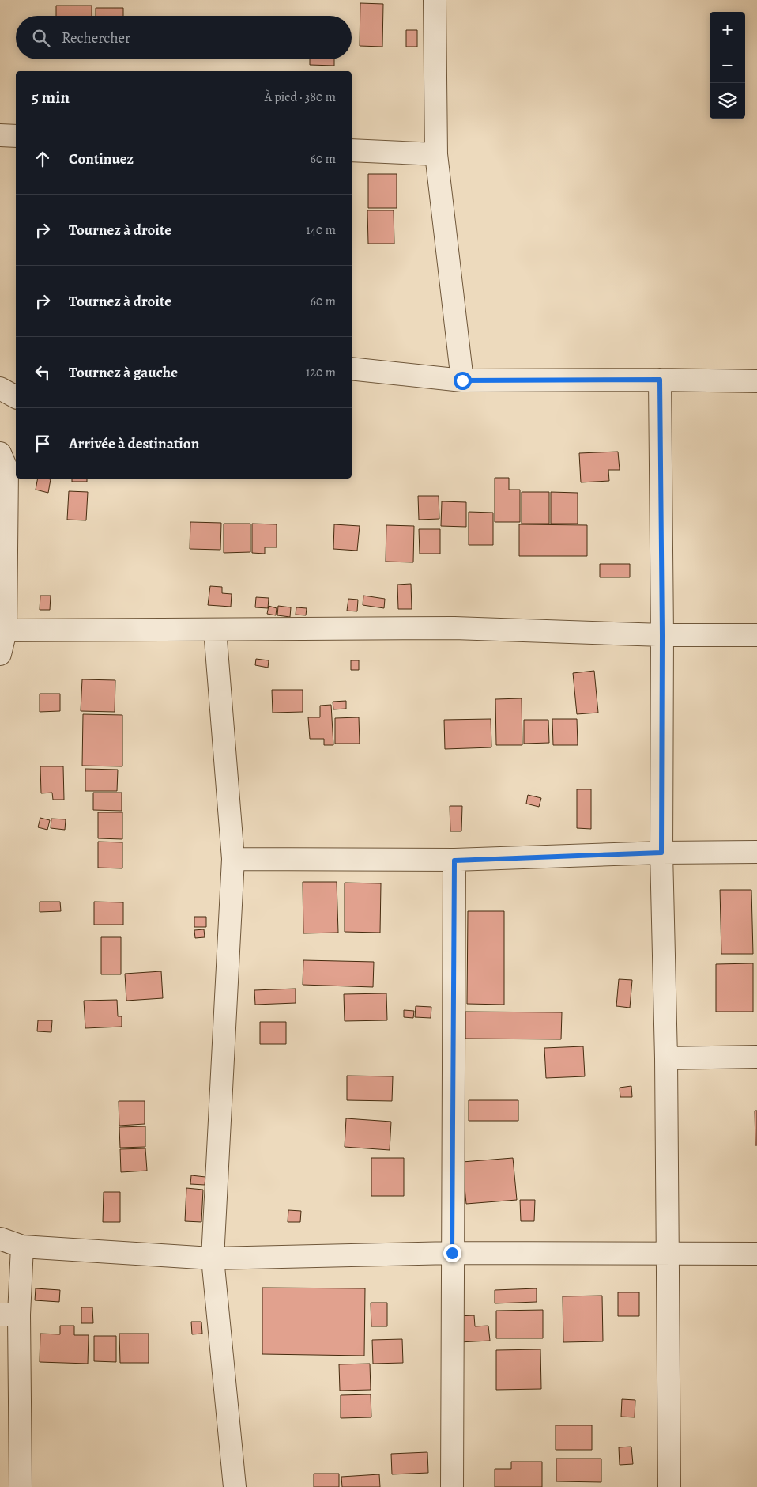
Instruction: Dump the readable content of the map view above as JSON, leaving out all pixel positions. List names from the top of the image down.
{
  "page": {
    "map_buttons": ["+", "−"],
    "search": "Rechercher",
    "heading": ["5 min", "À pied · 380 m"],
    "list": [
      ["Continuez", "60 m"],
      ["Tournez à droite", "140 m"],
      ["Tournez à droite", "60 m"],
      ["Tournez à gauche", "120 m"],
      "Arrivée à destination"
    ]
  }
}
